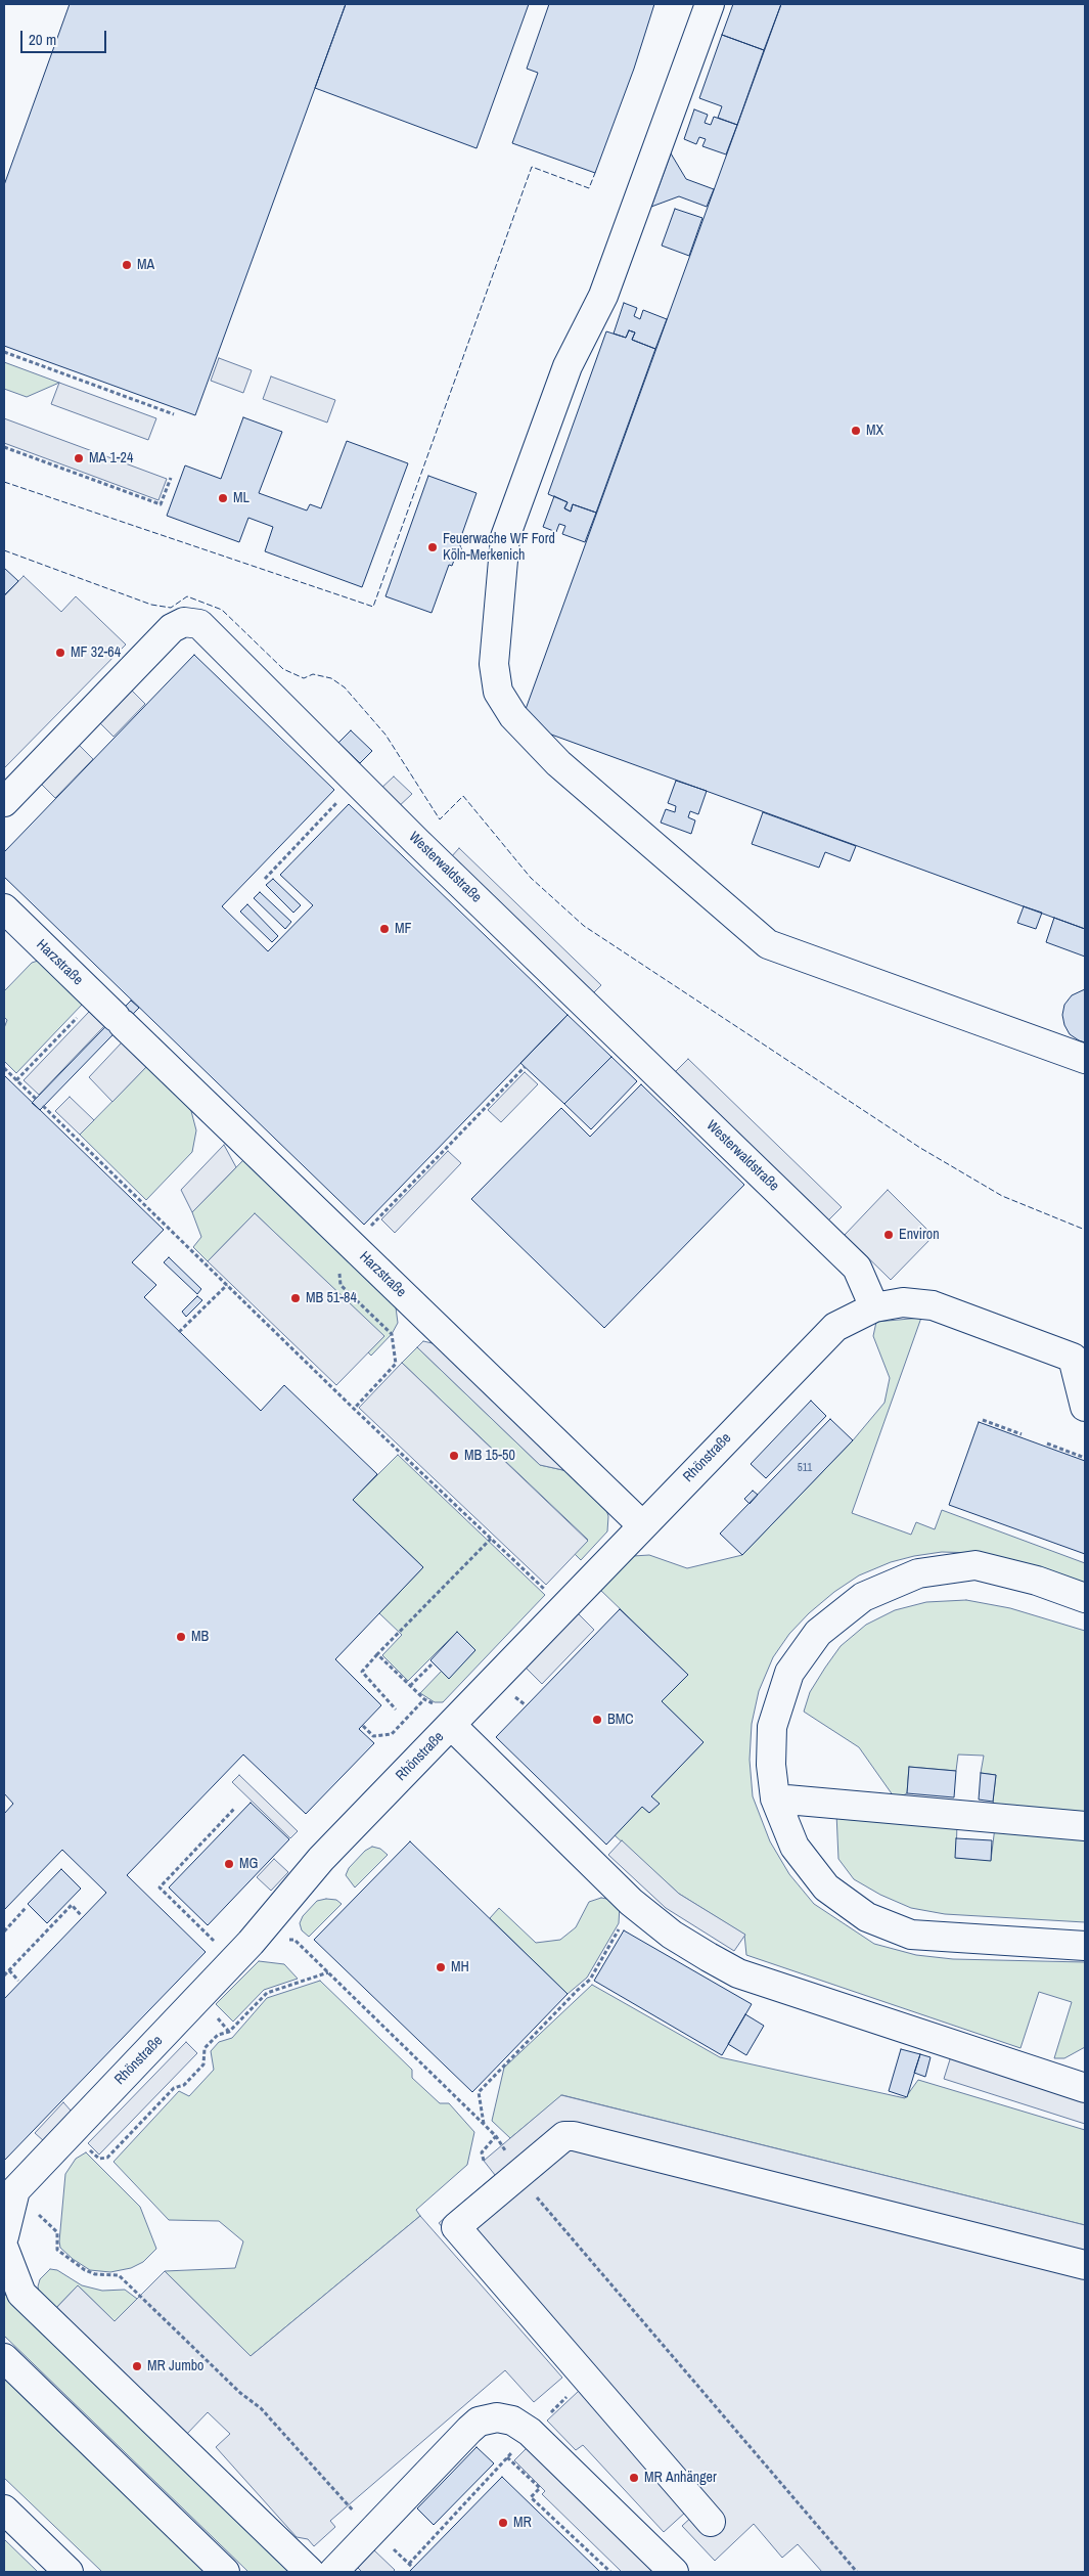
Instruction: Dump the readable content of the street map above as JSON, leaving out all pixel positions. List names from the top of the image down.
{
  "streets": {
    "lane": ["Westerwaldstraße", "Harzstraße", "Rhönstraße"]
  },
  "crossings": [
    ["Westerwaldstraße", "Rhönstraße"],
    ["Harzstraße", "Rhönstraße"]
  ],
  "places": [
    "MA",
    "MX",
    "MA 1-24",
    "ML",
    "Feuerwache WF Ford Köln-Merkenich",
    "MF 32-64",
    "MF",
    "Environ",
    "MB 51-84",
    "MB 15-50",
    "MB",
    "BMC",
    "MG",
    "MH",
    "MR Jumbo",
    "MR Anhänger",
    "MR"
  ],
  "house_numbers": ["511"],
  "scale_bar": "20 m"
}
